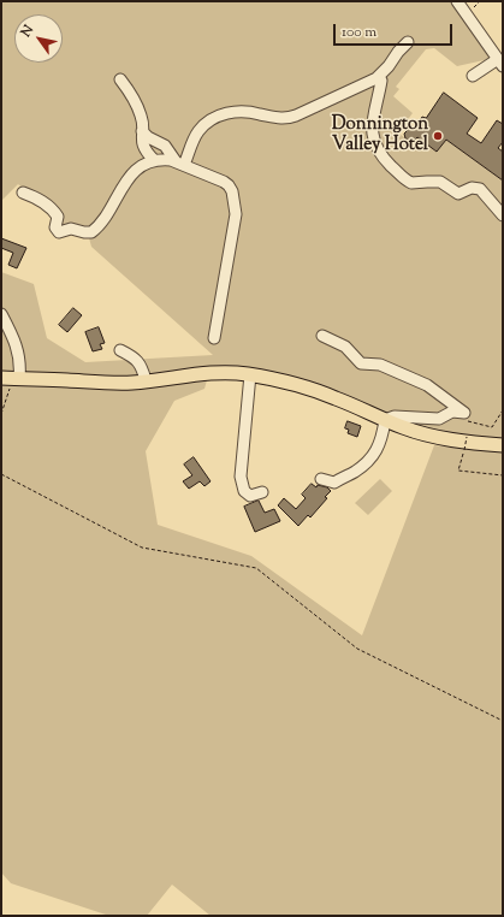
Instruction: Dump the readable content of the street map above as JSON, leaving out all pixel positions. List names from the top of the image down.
{
  "places": ["Donnington Valley Hotel"],
  "scale_bar": "100 m",
  "north": "top left"
}
